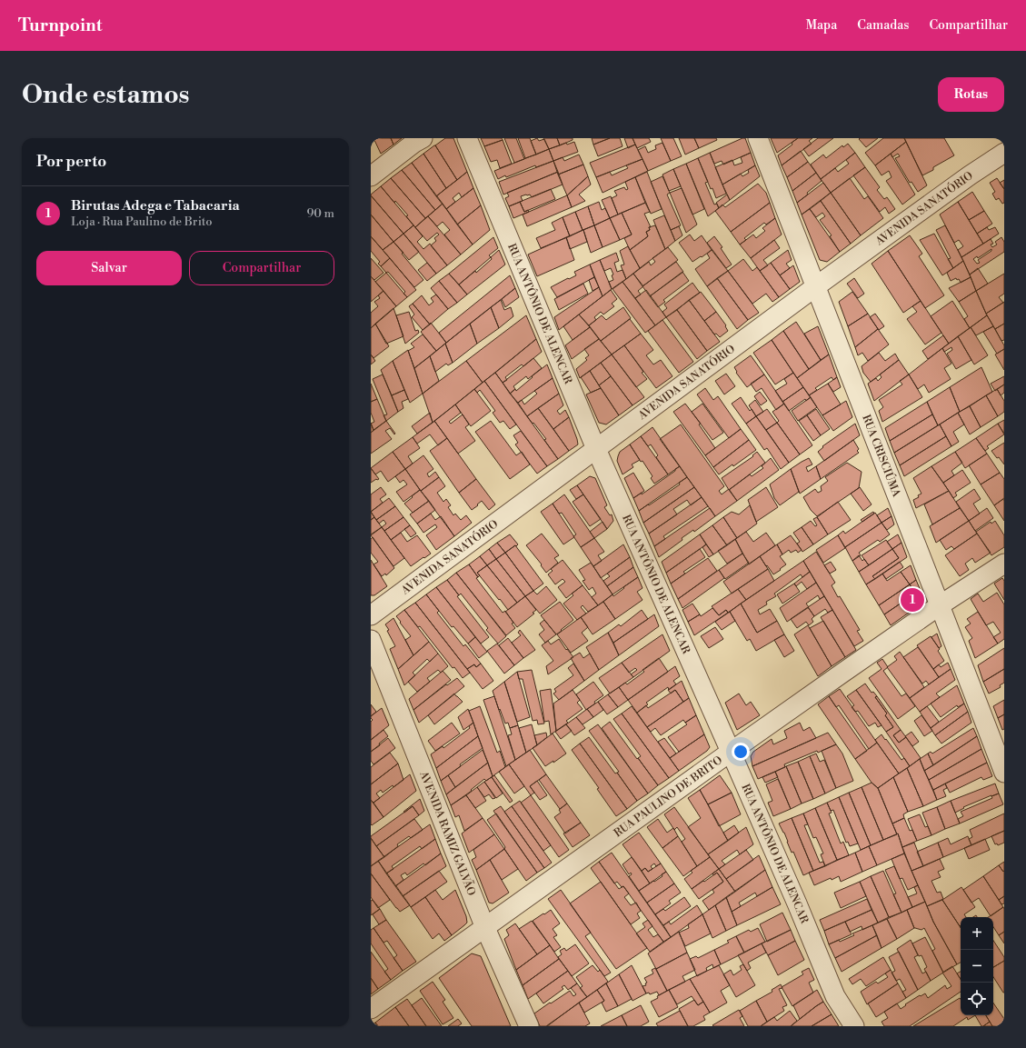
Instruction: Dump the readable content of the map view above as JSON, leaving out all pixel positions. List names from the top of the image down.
{
  "streets": {
    "street": [
      "AVENIDA SANATÓRIO",
      "RUA ANTÔNIO DE ALENCAR",
      "RUA CRISCIÚMA",
      "RUA PAULINO DE BRITO",
      "AVENIDA RAMIZ GALVÃO"
    ]
  },
  "crossings": [
    ["AVENIDA SANATÓRIO", "RUA ANTÔNIO DE ALENCAR"],
    ["AVENIDA SANATÓRIO", "RUA CRISCIÚMA"],
    ["RUA ANTÔNIO DE ALENCAR", "RUA PAULINO DE BRITO"],
    ["RUA CRISCIÚMA", "RUA PAULINO DE BRITO"],
    ["RUA PAULINO DE BRITO", "AVENIDA RAMIZ GALVÃO"]
  ],
  "page": {
    "header": "Turnpoint",
    "nav": ["Mapa", "Camadas", "Compartilhar"],
    "buttons": [
      "Rotas",
      ["Salvar", "Compartilhar"]
    ],
    "title": "Onde estamos",
    "heading": "Por perto",
    "list": [
      {
        "mark": "1",
        "name": "Birutas Adega e Tabacaria",
        "note": "Loja · Rua Paulino de Brito",
        "value": "90 m"
      }
    ],
    "pins": "1",
    "map_buttons": ["+", "−"]
  }
}
